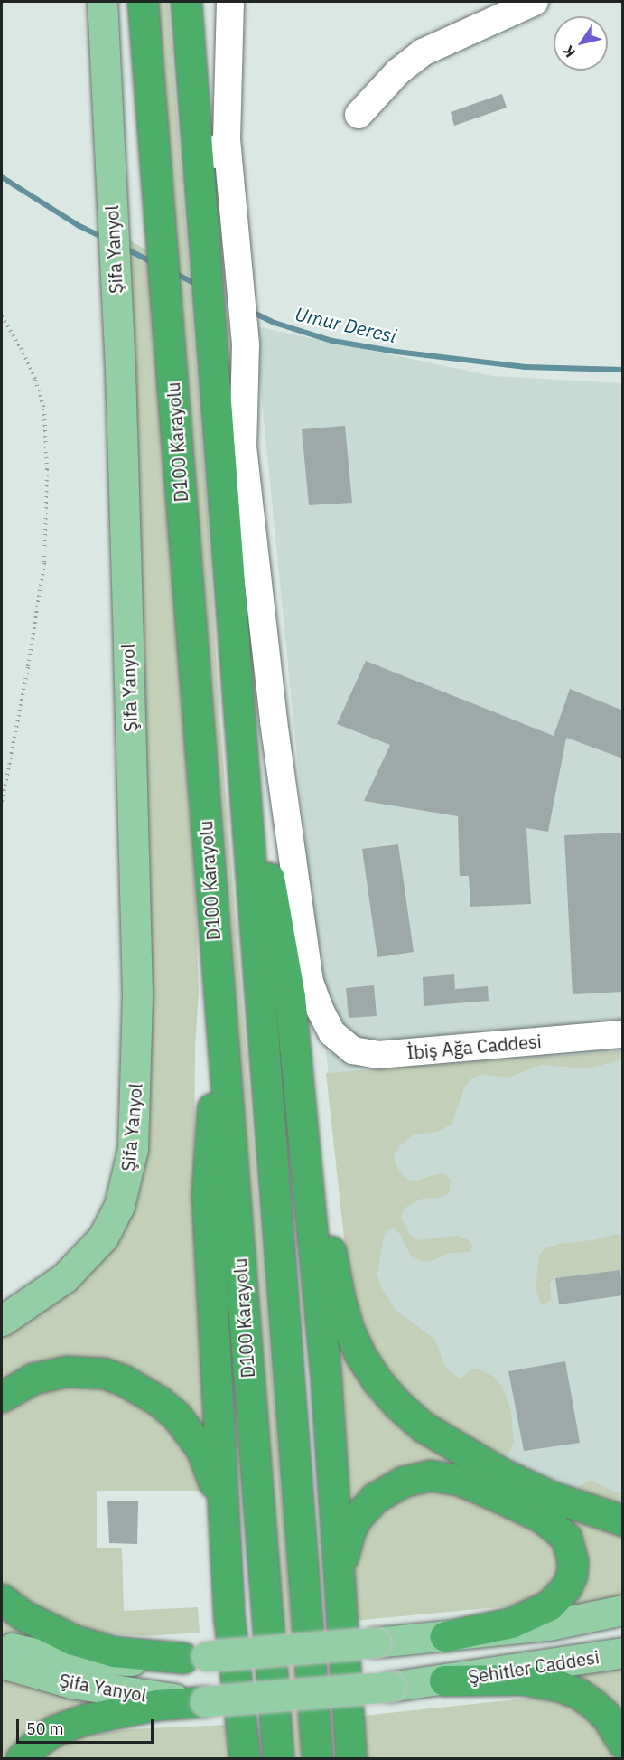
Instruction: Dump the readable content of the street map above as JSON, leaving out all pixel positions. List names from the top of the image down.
{
  "streets": {
    "highway": ["D100 Karayolu"],
    "main road": ["Şifa Yanyol", "Şehitler Caddesi"],
    "street": ["İbiş Ağa Caddesi"]
  },
  "crossings": [
    ["Şifa Yanyol", "Şehitler Caddesi"]
  ],
  "water": ["Umur Deresi"],
  "scale_bar": "50 m",
  "north": "bottom left"
}
